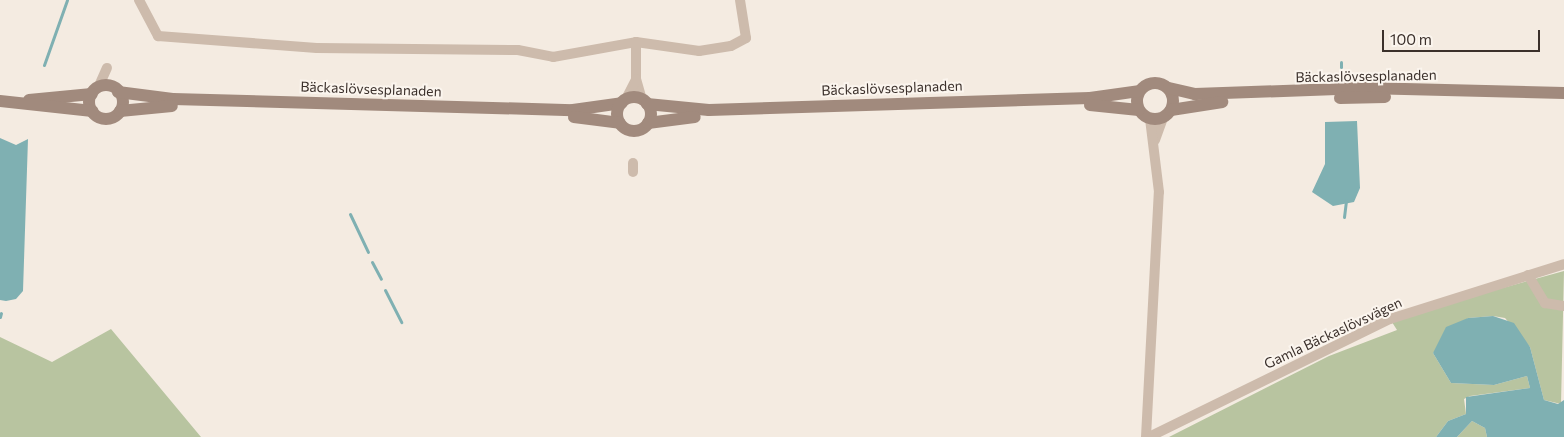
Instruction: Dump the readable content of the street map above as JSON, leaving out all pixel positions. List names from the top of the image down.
{
  "streets": {
    "street": ["Bäckaslövsesplanaden", "Gamla Bäckaslövsvägen"]
  },
  "scale_bar": "100 m"
}
